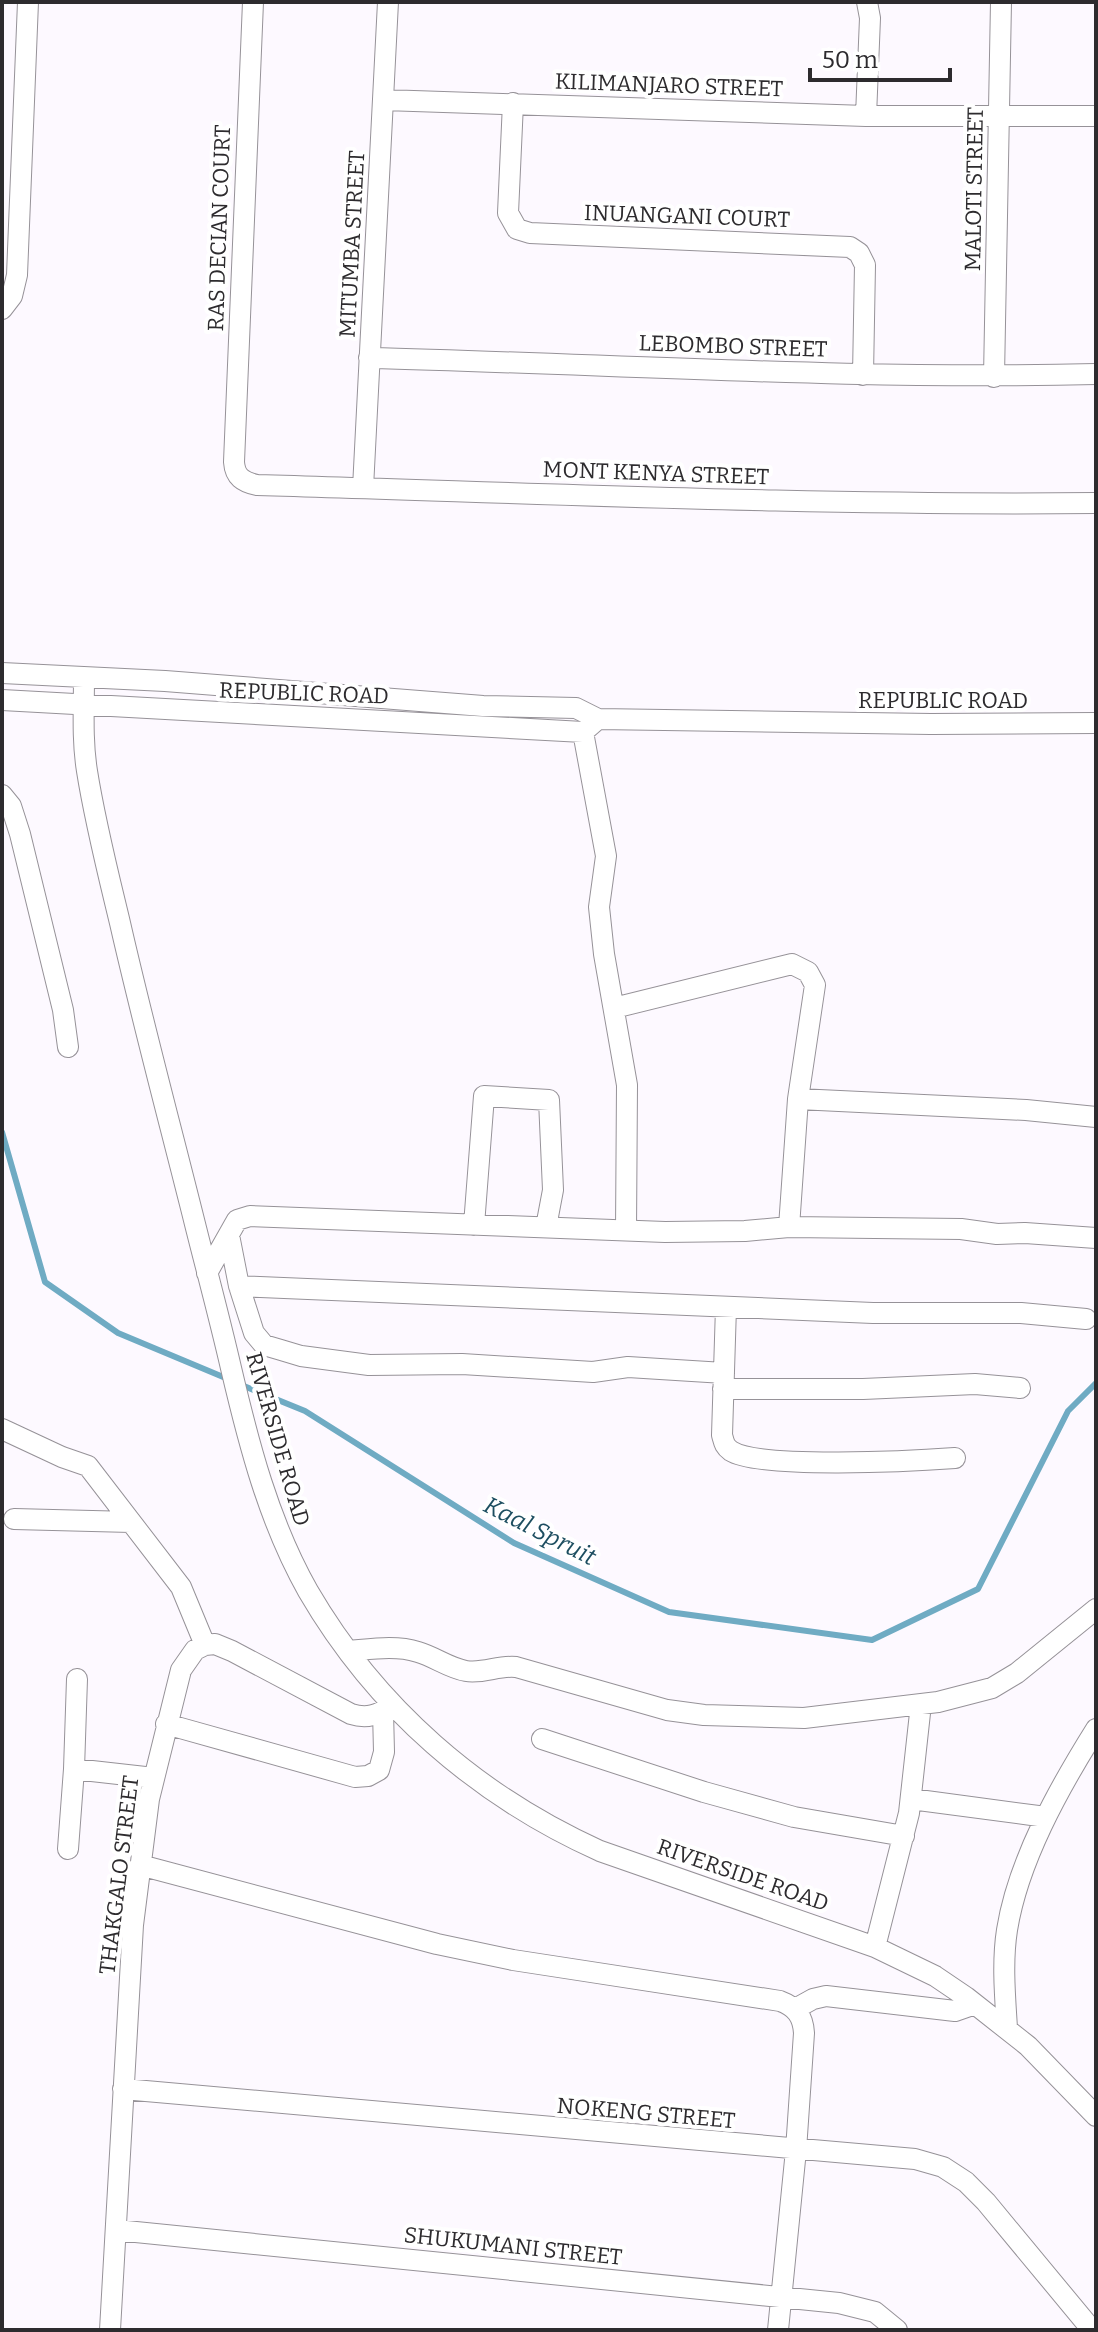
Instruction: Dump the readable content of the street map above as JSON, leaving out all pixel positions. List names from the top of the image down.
{
  "streets": {
    "street": [
      "KILIMANJARO STREET",
      "MALOTI STREET",
      "INUANGANI COURT",
      "RAS DECIAN COURT",
      "MITUMBA STREET",
      "LEBOMBO STREET",
      "MONT KENYA STREET",
      "REPUBLIC ROAD",
      "RIVERSIDE ROAD",
      "THAKGALO STREET",
      "NOKENG STREET",
      "SHUKUMANI STREET"
    ]
  },
  "crossings": [
    ["KILIMANJARO STREET", "MALOTI STREET"],
    ["KILIMANJARO STREET", "INUANGANI COURT"],
    ["KILIMANJARO STREET", "MITUMBA STREET"],
    ["MALOTI STREET", "LEBOMBO STREET"],
    ["INUANGANI COURT", "LEBOMBO STREET"],
    ["RAS DECIAN COURT", "MONT KENYA STREET"],
    ["MITUMBA STREET", "LEBOMBO STREET"],
    ["MITUMBA STREET", "MONT KENYA STREET"],
    ["REPUBLIC ROAD", "RIVERSIDE ROAD"],
    ["THAKGALO STREET", "NOKENG STREET"],
    ["THAKGALO STREET", "SHUKUMANI STREET"]
  ],
  "water": ["Kaal Spruit"],
  "scale_bar": "50 m"
}
